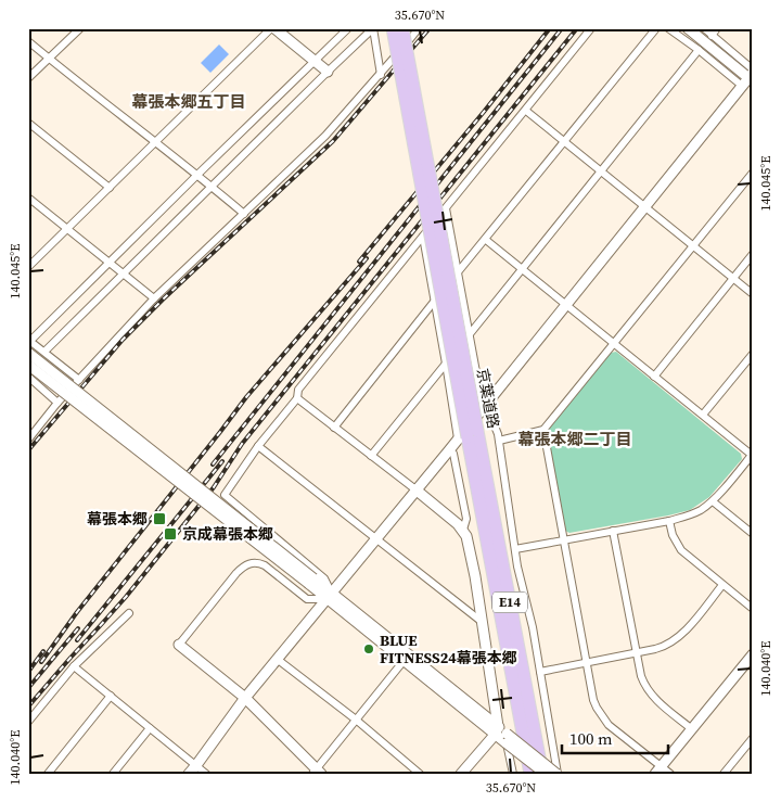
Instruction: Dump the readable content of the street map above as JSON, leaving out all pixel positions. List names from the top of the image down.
{
  "streets": {
    "highway": ["京葉道路", "E14"]
  },
  "districts": ["幕張本郷五丁目", "幕張本郷二丁目"],
  "places": {
    "transit": ["幕張本郷", "京成幕張本郷"],
    "other": ["BLUE FITNESS24幕張本郷"]
  },
  "scale_bar": "100 m",
  "coordinates": ["35.670°N", "140.045°E", "140.040°E"]
}
